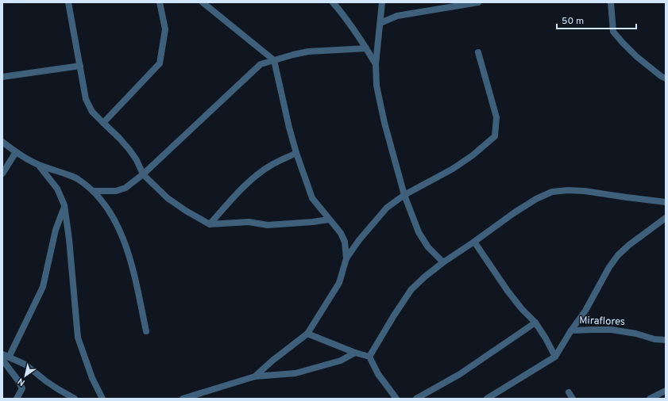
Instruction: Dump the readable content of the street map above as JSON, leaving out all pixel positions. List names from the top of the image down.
{
  "streets": {
    "street": ["Miraflores"]
  },
  "scale_bar": "50 m",
  "north": "bottom left"
}
